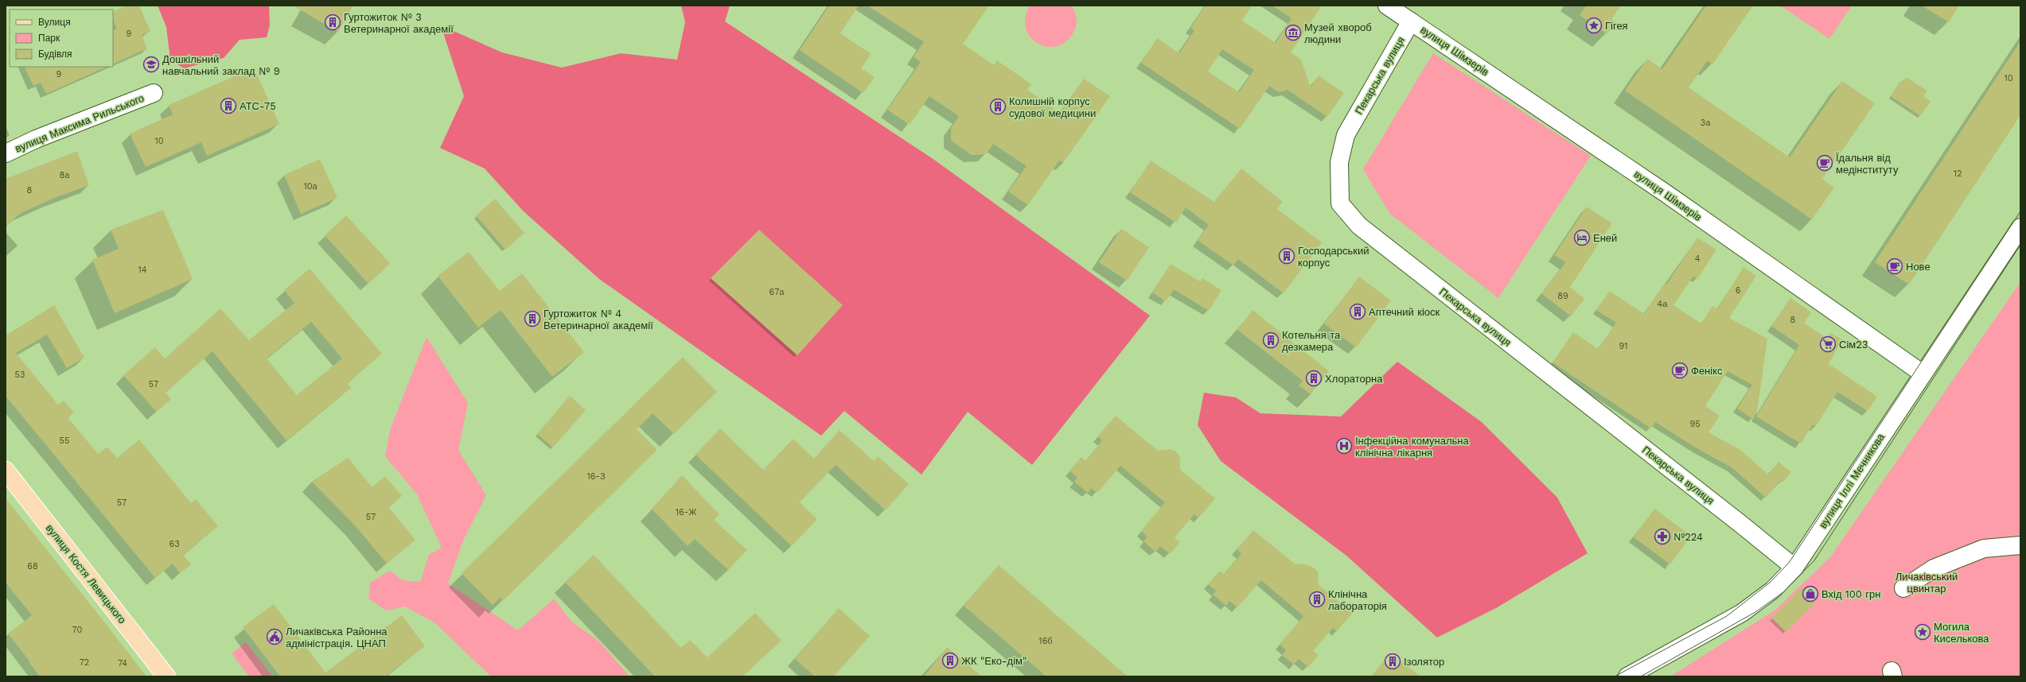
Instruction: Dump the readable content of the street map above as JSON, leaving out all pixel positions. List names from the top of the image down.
{
  "streets": {
    "main road": ["вулиця Костя Левицького"],
    "street": [
      "вулиця Шімзерів",
      "Пекарська вулиця",
      "вулиця Максима Рильського",
      "вулиця Іллі Мечникова"
    ]
  },
  "crossings": [
    ["вулиця Шімзерів", "Пекарська вулиця"],
    ["вулиця Шімзерів", "вулиця Іллі Мечникова"],
    ["Пекарська вулиця", "вулиця Іллі Мечникова"]
  ],
  "parks": ["Личаківський цвинтар"],
  "places": {
    "building": [
      "Гуртожиток № 3 Ветеринарної академії",
      "АТС-75",
      "Колишній корпус судової медицини",
      "Господарський корпус",
      "Аптечний кіоск",
      "Гуртожиток № 4 Ветеринарної академії",
      "Котельня та дезкамера",
      "Хлораторна",
      "Клінічна лабораторія",
      "ЖК \"Еко-дім\"",
      "Ізолятор"
    ],
    "place": ["Гігея", "Могила Киселькова"],
    "museum": ["Музей хвороб людини"],
    "school or university": ["Дошкільний навчальний заклад № 9"],
    "cafe": ["Їдальня від медінституту", "Нове", "Фенікс"],
    "hotel": ["Еней"],
    "supermarket": ["Сім23"],
    "hospital": ["Інфекційна комунальна клінічна лікарня"],
    "pharmacy": ["№224"],
    "shop": ["Вхід 100 грн"],
    "public building": ["Личаківська Районна адміністрація. ЦНАП"]
  },
  "house_numbers": [
    "9",
    "9",
    "10",
    "3а",
    "10",
    "12",
    "8а",
    "10а",
    "8",
    "4",
    "14",
    "6",
    "67а",
    "89",
    "4а",
    "8",
    "91",
    "53",
    "57",
    "95",
    "55",
    "16-З",
    "57",
    "16-Ж",
    "57",
    "63",
    "68",
    "70",
    "16б",
    "72",
    "74"
  ],
  "legend": ["Вулиця", "Парк", "Будівля"]
}
